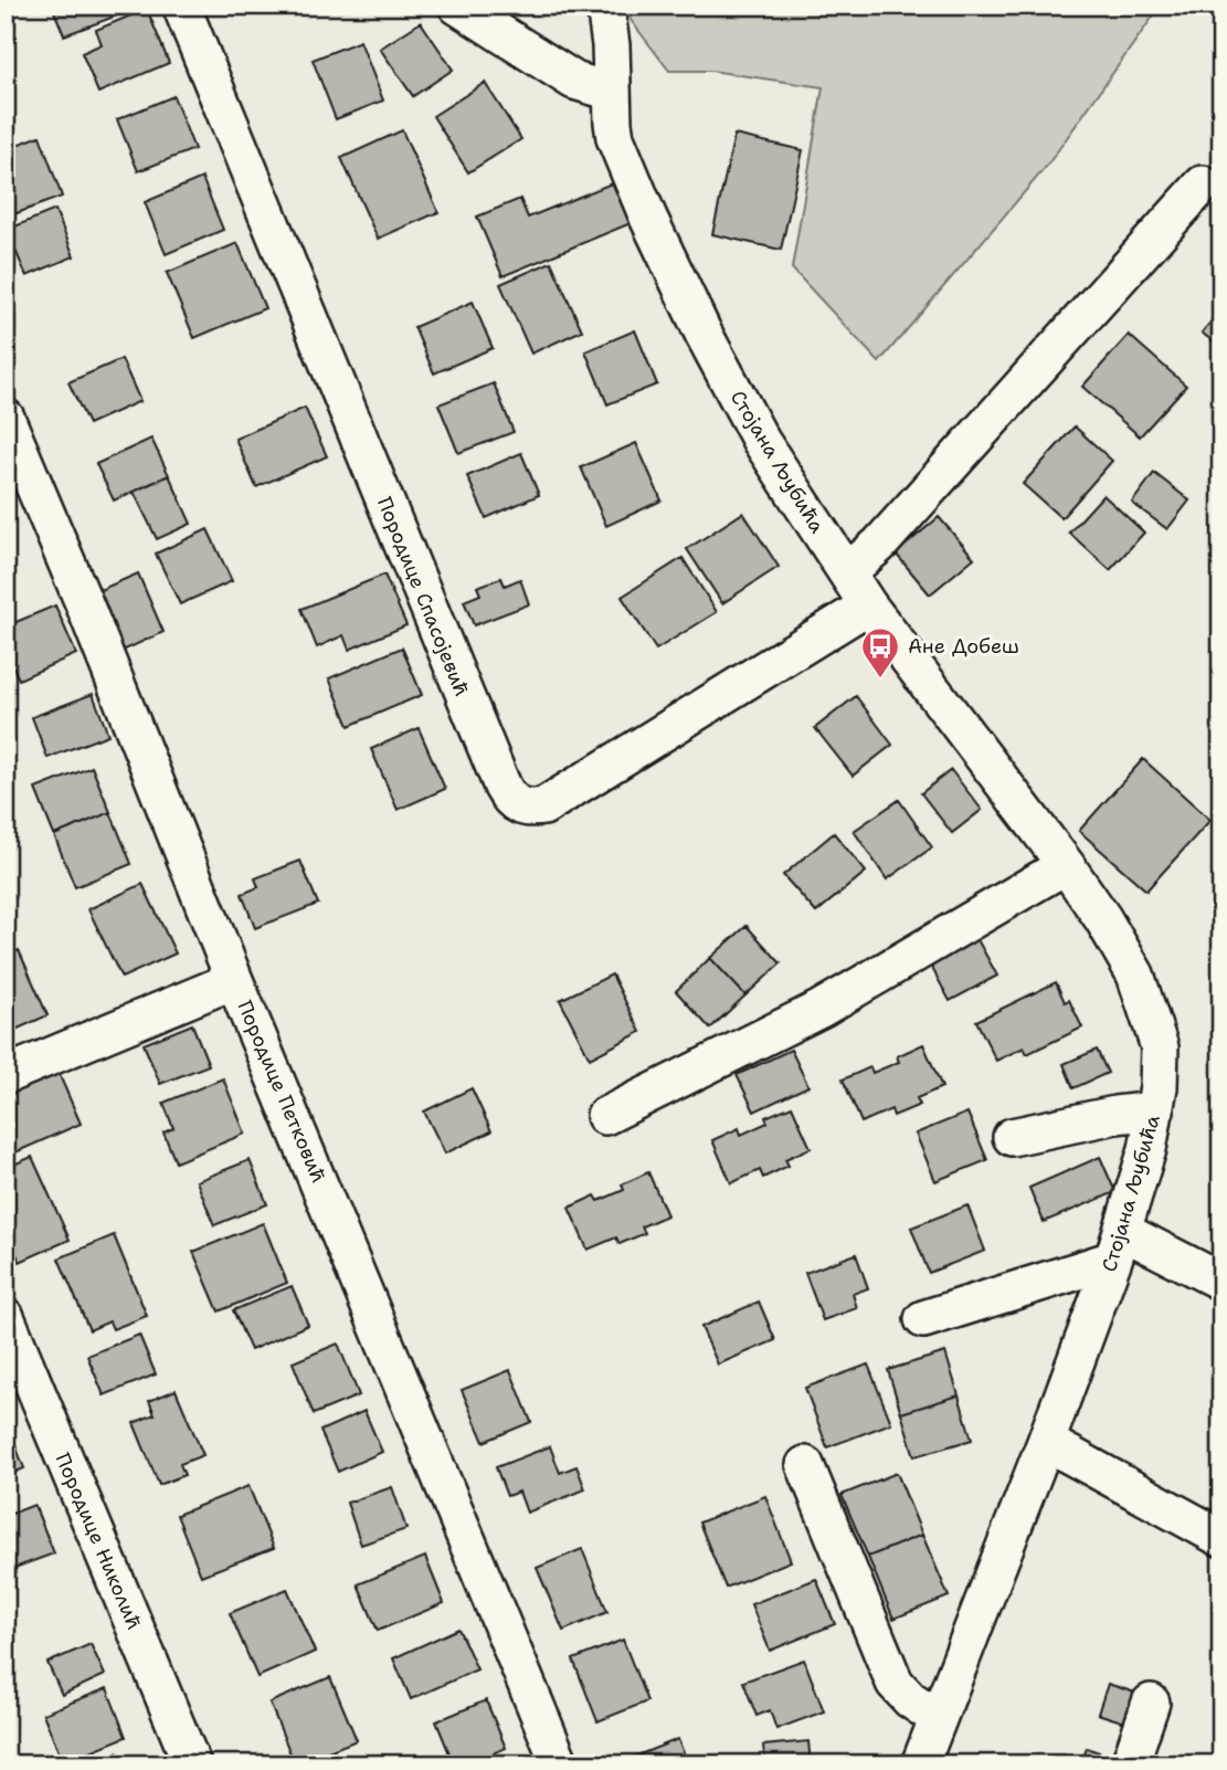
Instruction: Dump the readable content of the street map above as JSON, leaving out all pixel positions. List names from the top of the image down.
{
  "streets": {
    "street": [
      "Стојана Љубића",
      "Породице Спасојевић",
      "Породице Петковић",
      "Породице Николић"
    ]
  },
  "crossings": [
    ["Стојана Љубића", "Породице Спасојевић"]
  ],
  "places": {
    "bus stop": ["Ане Добеш"]
  }
}
